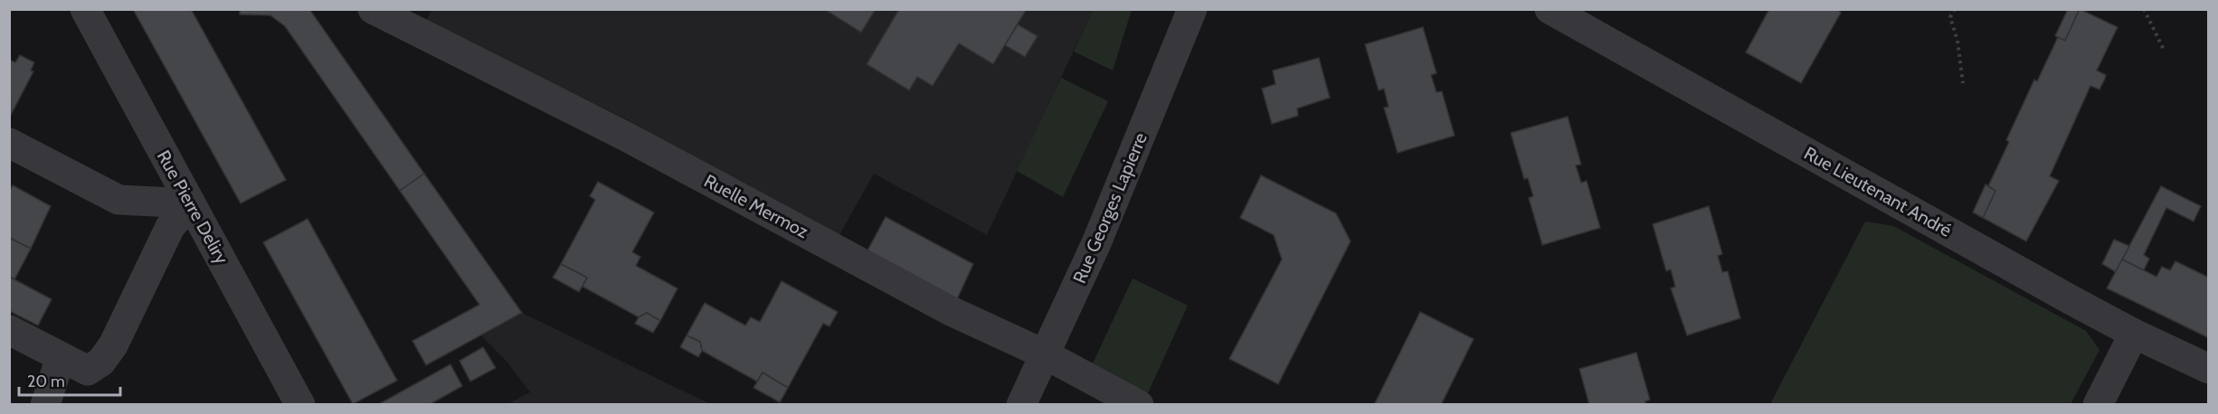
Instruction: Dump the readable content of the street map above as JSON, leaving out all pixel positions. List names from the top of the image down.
{
  "streets": {
    "street": [
      "Rue Lieutenant André",
      "Ruelle Mermoz",
      "Rue Pierre Deliry",
      "Rue Georges Lapierre"
    ]
  },
  "crossings": [
    ["Ruelle Mermoz", "Rue Georges Lapierre"]
  ],
  "scale_bar": "20 m"
}
